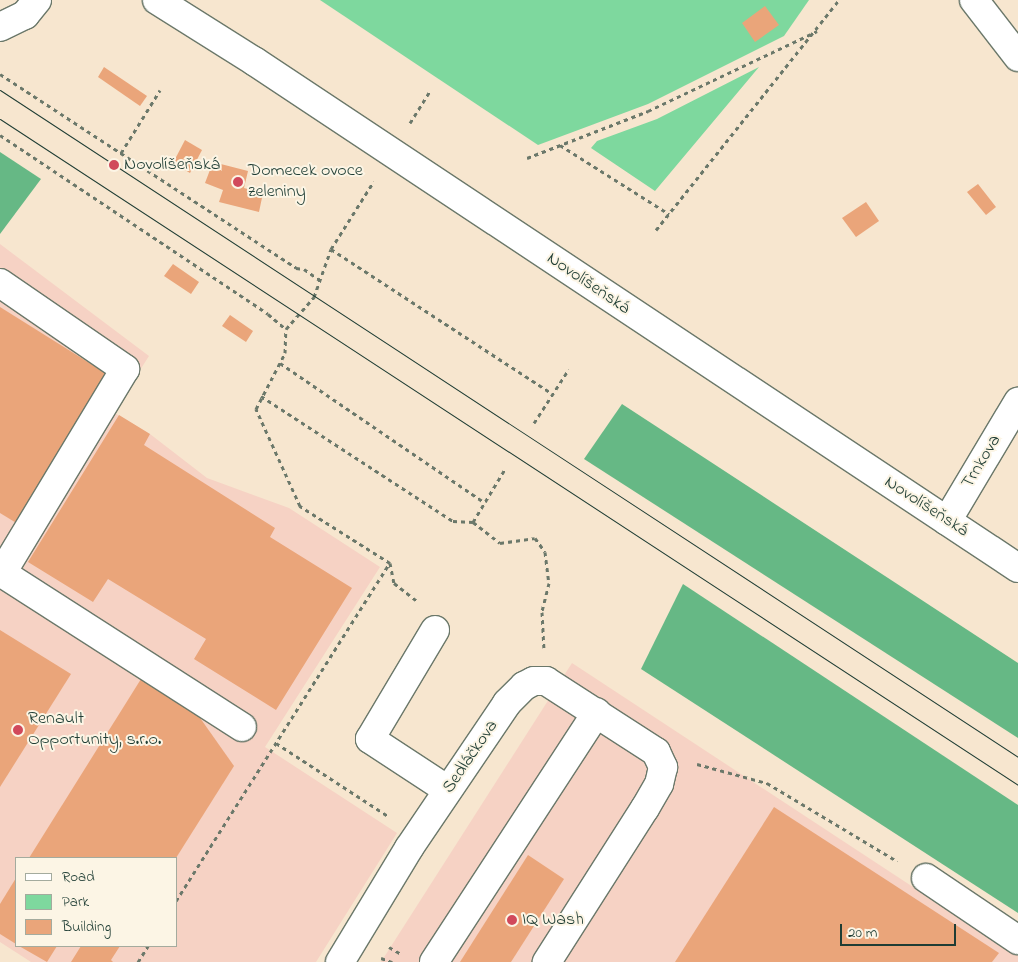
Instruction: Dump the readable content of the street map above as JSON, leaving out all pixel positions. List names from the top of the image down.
{
  "streets": {
    "street": ["Novolíšeňská", "Trnkova", "Sedláčkova"]
  },
  "crossings": [
    ["Novolíšeňská", "Trnkova"]
  ],
  "places": [
    "Novolíšeňská",
    "Domecek ovoce zeleniny",
    "Renault Opportunity, s.r.o.",
    "IQ Wash"
  ],
  "legend": ["Road", "Park", "Building"],
  "scale_bar": "20 m"
}
